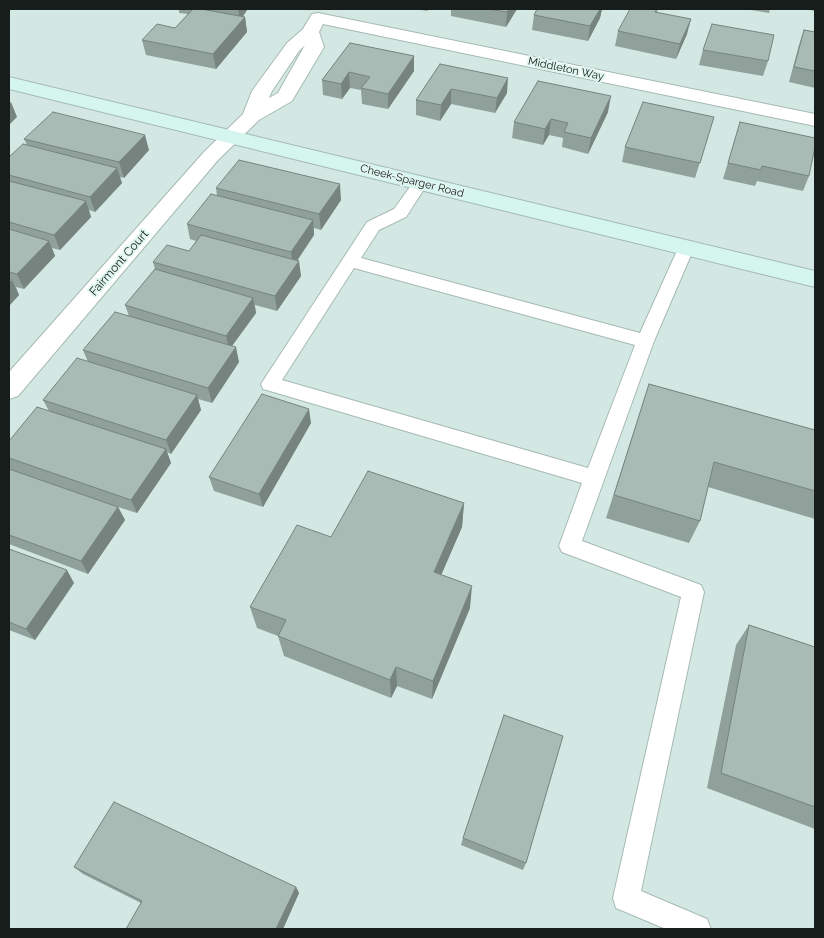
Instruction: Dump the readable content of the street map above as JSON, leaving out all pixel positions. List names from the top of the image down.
{
  "streets": {
    "main road": ["Cheek-Sparger Road"],
    "street": ["Middleton Way", "Fairmont Court"]
  },
  "crossings": [
    ["Middleton Way", "Fairmont Court"],
    ["Cheek-Sparger Road", "Fairmont Court"]
  ]
}
